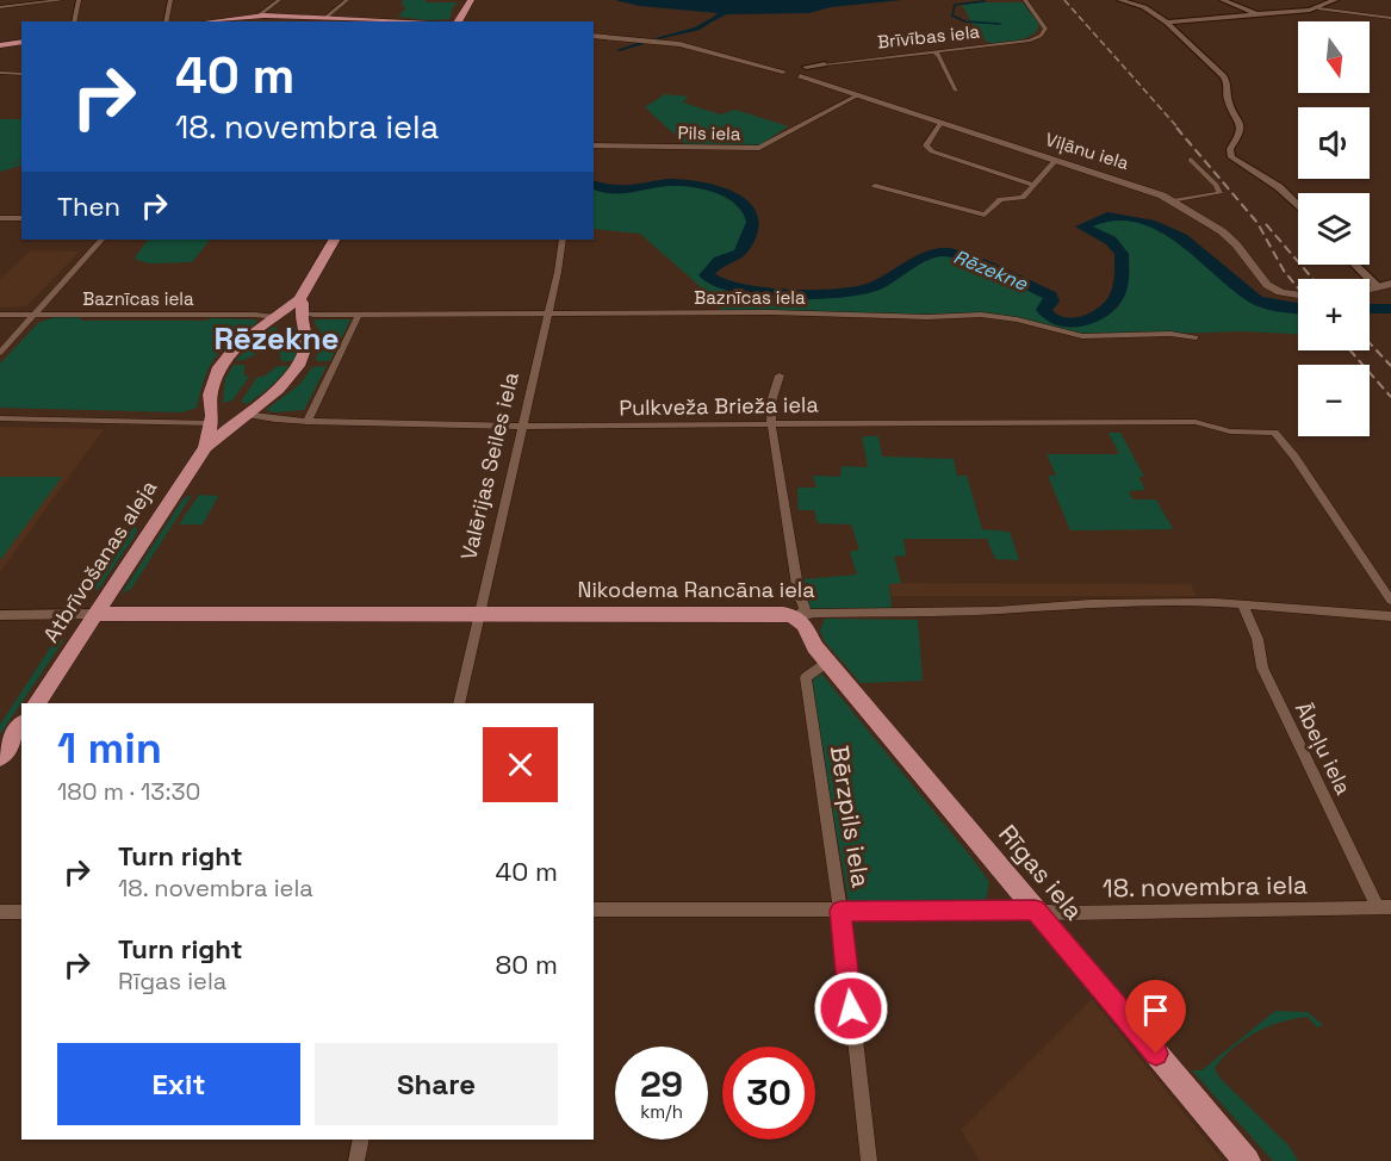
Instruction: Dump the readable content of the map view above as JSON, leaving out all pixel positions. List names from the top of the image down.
{
  "streets": {
    "main road": [
      "Viļānu iela",
      "Atbrīvošanas aleja",
      "Nikodema Rancāna iela",
      "Rīgas iela"
    ],
    "street": [
      "Brīvības iela",
      "Pils iela",
      "Baznīcas iela",
      "Pulkveža Brieža iela",
      "Valērijas Seiles iela",
      "Ābeļu iela",
      "Bērzpils iela",
      "18. novembra iela"
    ]
  },
  "crossings": [
    ["Pils iela", "Viļānu iela"],
    ["Baznīcas iela", "Valērijas Seiles iela"],
    ["Baznīcas iela", "Atbrīvošanas aleja"],
    ["Pulkveža Brieža iela", "Valērijas Seiles iela"],
    ["Pulkveža Brieža iela", "Atbrīvošanas aleja"],
    ["Valērijas Seiles iela", "Nikodema Rancāna iela"],
    ["Atbrīvošanas aleja", "Nikodema Rancāna iela"],
    ["Nikodema Rancāna iela", "Ābeļu iela"],
    ["Nikodema Rancāna iela", "Rīgas iela"],
    ["Ābeļu iela", "18. novembra iela"],
    ["Bērzpils iela", "Rīgas iela"],
    ["Bērzpils iela", "18. novembra iela"],
    ["Rīgas iela", "18. novembra iela"]
  ],
  "districts": ["Rēzekne"],
  "water": ["Rēzekne"],
  "north": "bottom",
  "page": {
    "map_buttons": ["+", "−"],
    "turn": ["40 m", "18. novembra iela"],
    "then": "Then",
    "heading": ["1 min", "180 m · 13:30"],
    "list": [
      {
        "name": "Turn right",
        "note": "18. novembra iela",
        "value": "40 m"
      },
      {
        "name": "Turn right",
        "note": "Rīgas iela",
        "value": "80 m"
      }
    ],
    "buttons": ["Exit", "Share"],
    "speed": "29 km/h",
    "limit": "30"
  }
}
